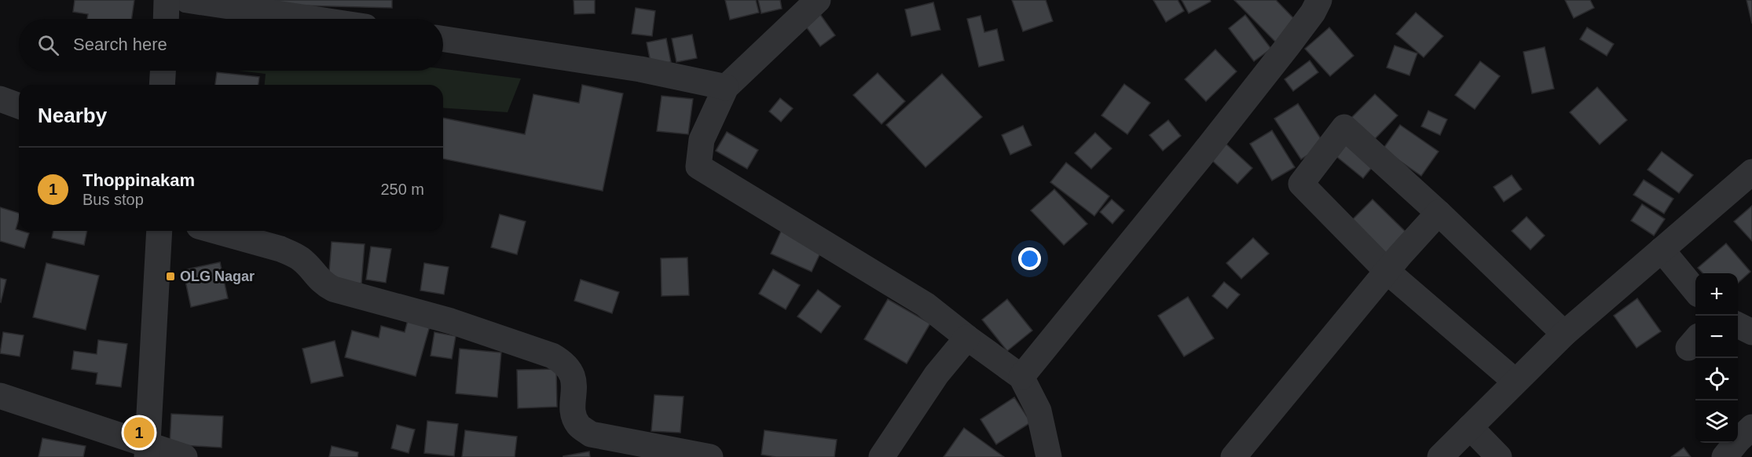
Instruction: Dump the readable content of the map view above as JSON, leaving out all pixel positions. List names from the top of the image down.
{
  "places": {
    "transit": ["OLG Nagar"]
  },
  "page": {
    "search": "Search here",
    "heading": "Nearby",
    "list": [
      {
        "mark": "1",
        "name": "Thoppinakam",
        "note": "Bus stop",
        "value": "250 m"
      }
    ],
    "map_buttons": ["+", "−"],
    "pins": "1"
  }
}
